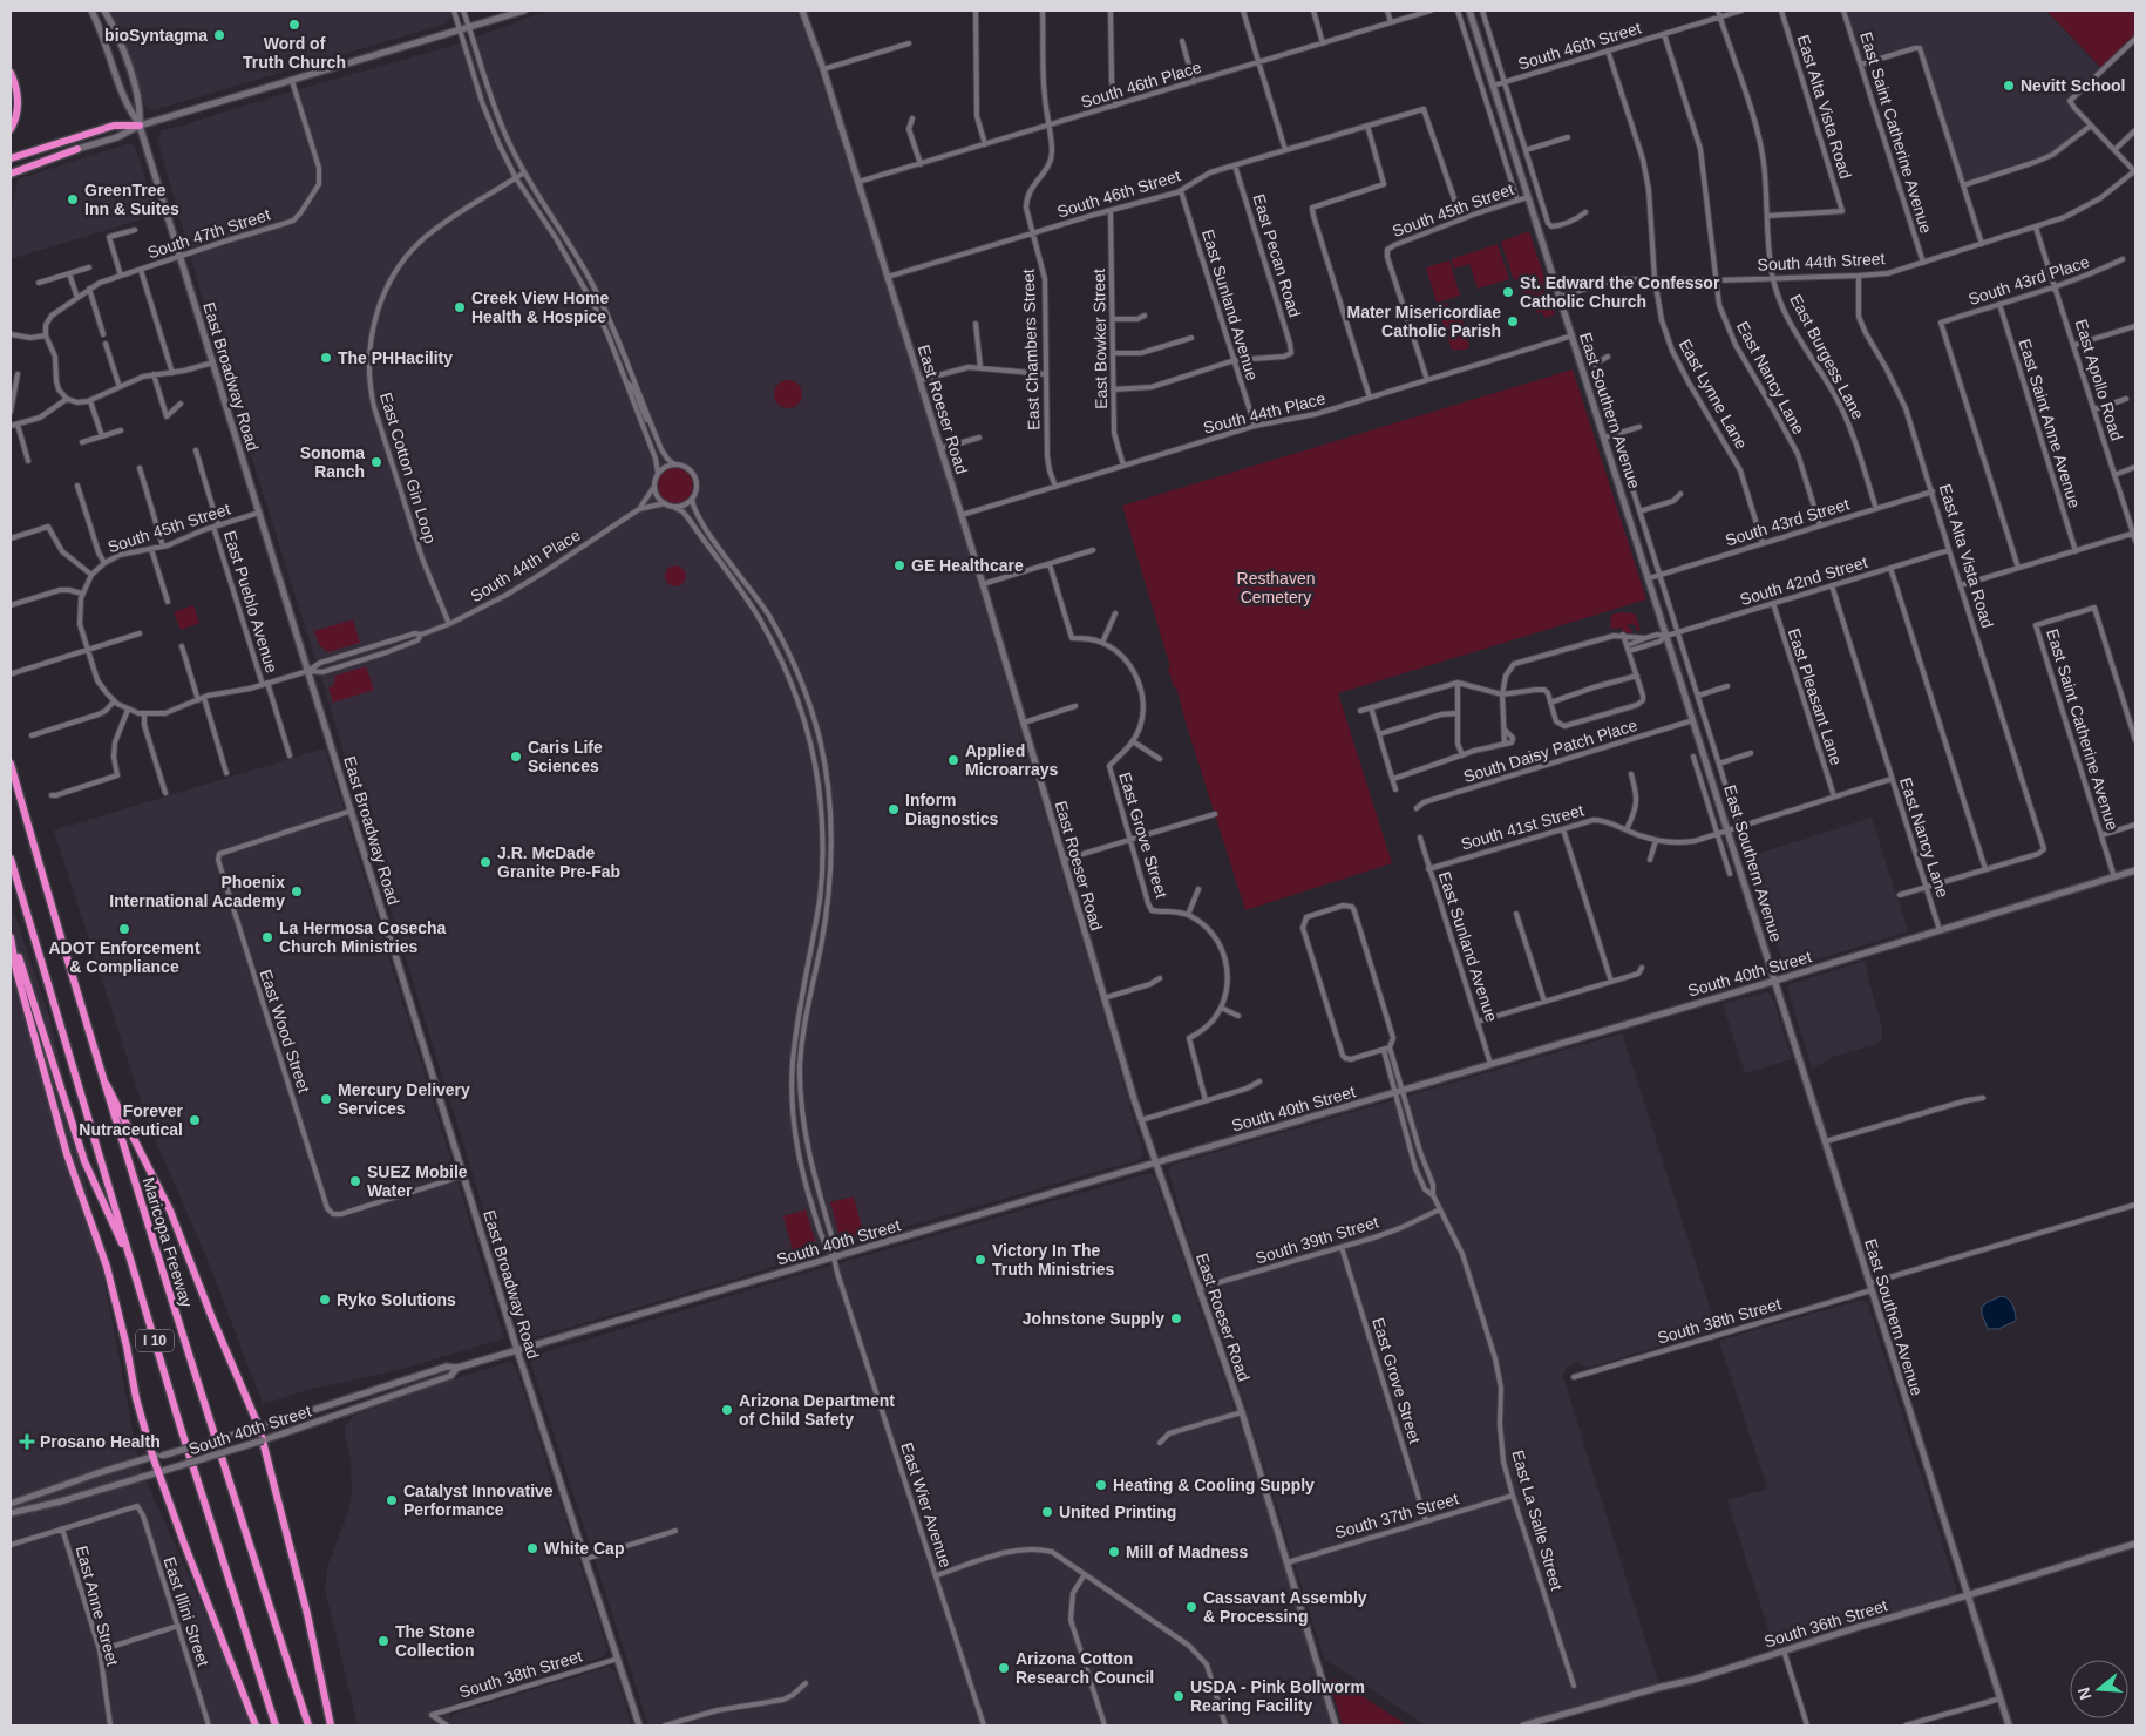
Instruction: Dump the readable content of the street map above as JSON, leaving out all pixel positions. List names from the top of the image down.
{
  "streets": {
    "highway": ["Maricopa Freeway", "I 10"],
    "main road": [
      "East Broadway Road",
      "East Roeser Road",
      "East Southern Avenue",
      "South 40th Street",
      "South 36th Street"
    ],
    "street": [
      "South 46th Street",
      "South 46th Place",
      "East Alta Vista Road",
      "East Saint Catherine Avenue",
      "South 45th Street",
      "South 47th Street",
      "East Pecan Road",
      "South 44th Street",
      "South 43rd Place",
      "East Sunland Avenue",
      "East Bowker Street",
      "East Chambers Street",
      "East Burgess Lane",
      "East Nancy Lane",
      "East Apollo Road",
      "East Lynne Lane",
      "South 44th Place",
      "East Saint Anne Avenue",
      "East Cotton Gin Loop",
      "South 43rd Street",
      "South 42nd Street",
      "East Pueblo Avenue",
      "East Pleasant Lane",
      "South Daisy Patch Place",
      "South 41st Street",
      "East Grove Street",
      "East Wood Street",
      "South 39th Street",
      "South 38th Street",
      "East Wier Avenue",
      "South 37th Street",
      "East La Salle Street",
      "East Anne Street",
      "East Illini Street"
    ]
  },
  "crossings": [
    ["South 46th Street", "South 45th Street"],
    ["South 46th Street", "East Pecan Road"],
    ["South 46th Street", "East Sunland Avenue"],
    ["South 46th Street", "East Bowker Street"],
    ["South 46th Street", "East Chambers Street"],
    ["South 46th Street", "East Burgess Lane"],
    ["South 46th Street", "East Nancy Lane"],
    ["South 46th Street", "East Lynne Lane"],
    ["South 46th Street", "East Roeser Road"],
    ["South 46th Street", "East Southern Avenue"],
    ["South 46th Place", "East Chambers Street"],
    ["South 46th Place", "East Roeser Road"],
    ["East Alta Vista Road", "South 44th Street"],
    ["East Alta Vista Road", "East Burgess Lane"],
    ["East Alta Vista Road", "South 43rd Street"],
    ["East Alta Vista Road", "South 42nd Street"],
    ["East Saint Catherine Avenue", "South 44th Street"],
    ["East Saint Catherine Avenue", "South 40th Street"],
    ["South 45th Street", "East Broadway Road"],
    ["South 45th Street", "East Southern Avenue"],
    ["South 45th Street", "South 44th Place"],
    ["South 45th Street", "East Pueblo Avenue"],
    ["South 47th Street", "East Broadway Road"],
    ["East Pecan Road", "East Sunland Avenue"],
    ["South 44th Street", "East Burgess Lane"],
    ["South 44th Street", "East Nancy Lane"],
    ["South 44th Street", "East Apollo Road"],
    ["South 44th Street", "East Lynne Lane"],
    ["South 44th Street", "East Southern Avenue"],
    ["South 43rd Place", "East Apollo Road"],
    ["South 43rd Place", "East Saint Anne Avenue"],
    ["East Sunland Avenue", "South 44th Place"],
    ["East Sunland Avenue", "South 41st Street"],
    ["East Sunland Avenue", "South 40th Street"],
    ["East Bowker Street", "South 44th Place"],
    ["East Chambers Street", "South 44th Place"],
    ["East Burgess Lane", "South 43rd Street"],
    ["East Broadway Road", "South 44th Place"],
    ["East Broadway Road", "South 40th Street"],
    ["East Broadway Road", "East Wood Street"],
    ["East Broadway Road", "South 38th Street"],
    ["East Nancy Lane", "South 43rd Street"],
    ["East Nancy Lane", "South 42nd Street"],
    ["East Nancy Lane", "South 41st Street"],
    ["East Nancy Lane", "South 40th Street"],
    ["East Lynne Lane", "South 43rd Street"],
    ["East Roeser Road", "South 44th Place"],
    ["East Roeser Road", "South 40th Street"],
    ["East Roeser Road", "South 39th Street"],
    ["East Roeser Road", "South 37th Street"],
    ["East Southern Avenue", "South 44th Place"],
    ["East Southern Avenue", "South 43rd Street"],
    ["East Southern Avenue", "South 42nd Street"],
    ["East Southern Avenue", "South Daisy Patch Place"],
    ["East Southern Avenue", "South 41st Street"],
    ["East Southern Avenue", "South 40th Street"],
    ["East Southern Avenue", "South 38th Street"],
    ["East Southern Avenue", "South 36th Street"],
    ["South 44th Place", "East Cotton Gin Loop"],
    ["South 44th Place", "East Pueblo Avenue"],
    ["South 42nd Street", "East Pleasant Lane"],
    ["East Pleasant Lane", "South 41st Street"],
    ["East Grove Street", "South 39th Street"],
    ["East Grove Street", "South 37th Street"],
    ["South 40th Street", "East Wier Avenue"],
    ["South 40th Street", "East La Salle Street"],
    ["South 39th Street", "East La Salle Street"],
    ["South 37th Street", "East La Salle Street"],
    ["East Anne Street", "East Illini Street"]
  ],
  "parks": ["Resthaven Cemetery"],
  "places": {
    "other": [
      "Word of Truth Church",
      "bioSyntagma",
      "Nevitt School",
      "GreenTree Inn & Suites",
      "St. Edward the Confessor Catholic Church",
      "Creek View Home Health & Hospice",
      "Mater Misericordiae Catholic Parish",
      "The PHHacility",
      "Sonoma Ranch",
      "GE Healthcare",
      "Caris Life Sciences",
      "Applied Microarrays",
      "Inform Diagnostics",
      "J.R. McDade Granite Pre-Fab",
      "Phoenix International Academy",
      "ADOT Enforcement & Compliance",
      "La Hermosa Cosecha Church Ministries",
      "Mercury Delivery Services",
      "Forever Nutraceutical",
      "SUEZ Mobile Water",
      "Victory In The Truth Ministries",
      "Ryko Solutions",
      "Johnstone Supply",
      "Arizona Department of Child Safety",
      "Heating & Cooling Supply",
      "Catalyst Innovative Performance",
      "United Printing",
      "White Cap",
      "Mill of Madness",
      "Cassavant Assembly & Processing",
      "The Stone Collection",
      "Arizona Cotton Research Council",
      "USDA - Pink Bollworm Rearing Facility"
    ],
    "health": ["Prosano Health"]
  },
  "north": "left"
}
